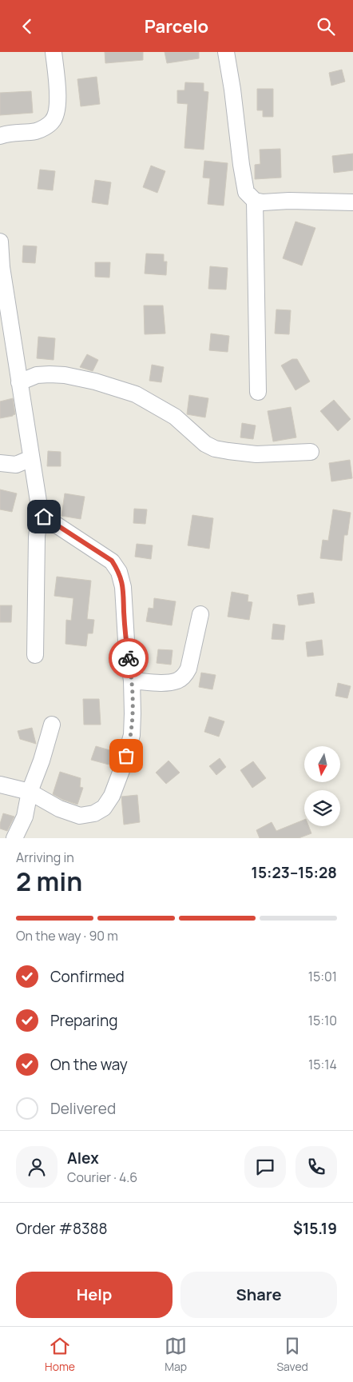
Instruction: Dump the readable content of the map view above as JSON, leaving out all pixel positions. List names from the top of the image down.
{
  "north": "bottom",
  "page": {
    "header": "Parcelo",
    "heading": ["2 min", "Arriving in", "15:23–15:28"],
    "panel": [
      "Alex",
      "Courier · 4.6",
      "Order #8388",
      "$15.19"
    ],
    "bar": "On the way · 90 m",
    "list": [
      ["Confirmed", "15:01"],
      ["Preparing", "15:10"],
      ["On the way", "15:14"],
      "Delivered"
    ],
    "buttons": ["Help", "Share"],
    "tabs": ["Home", "Map", "Saved"]
  }
}
